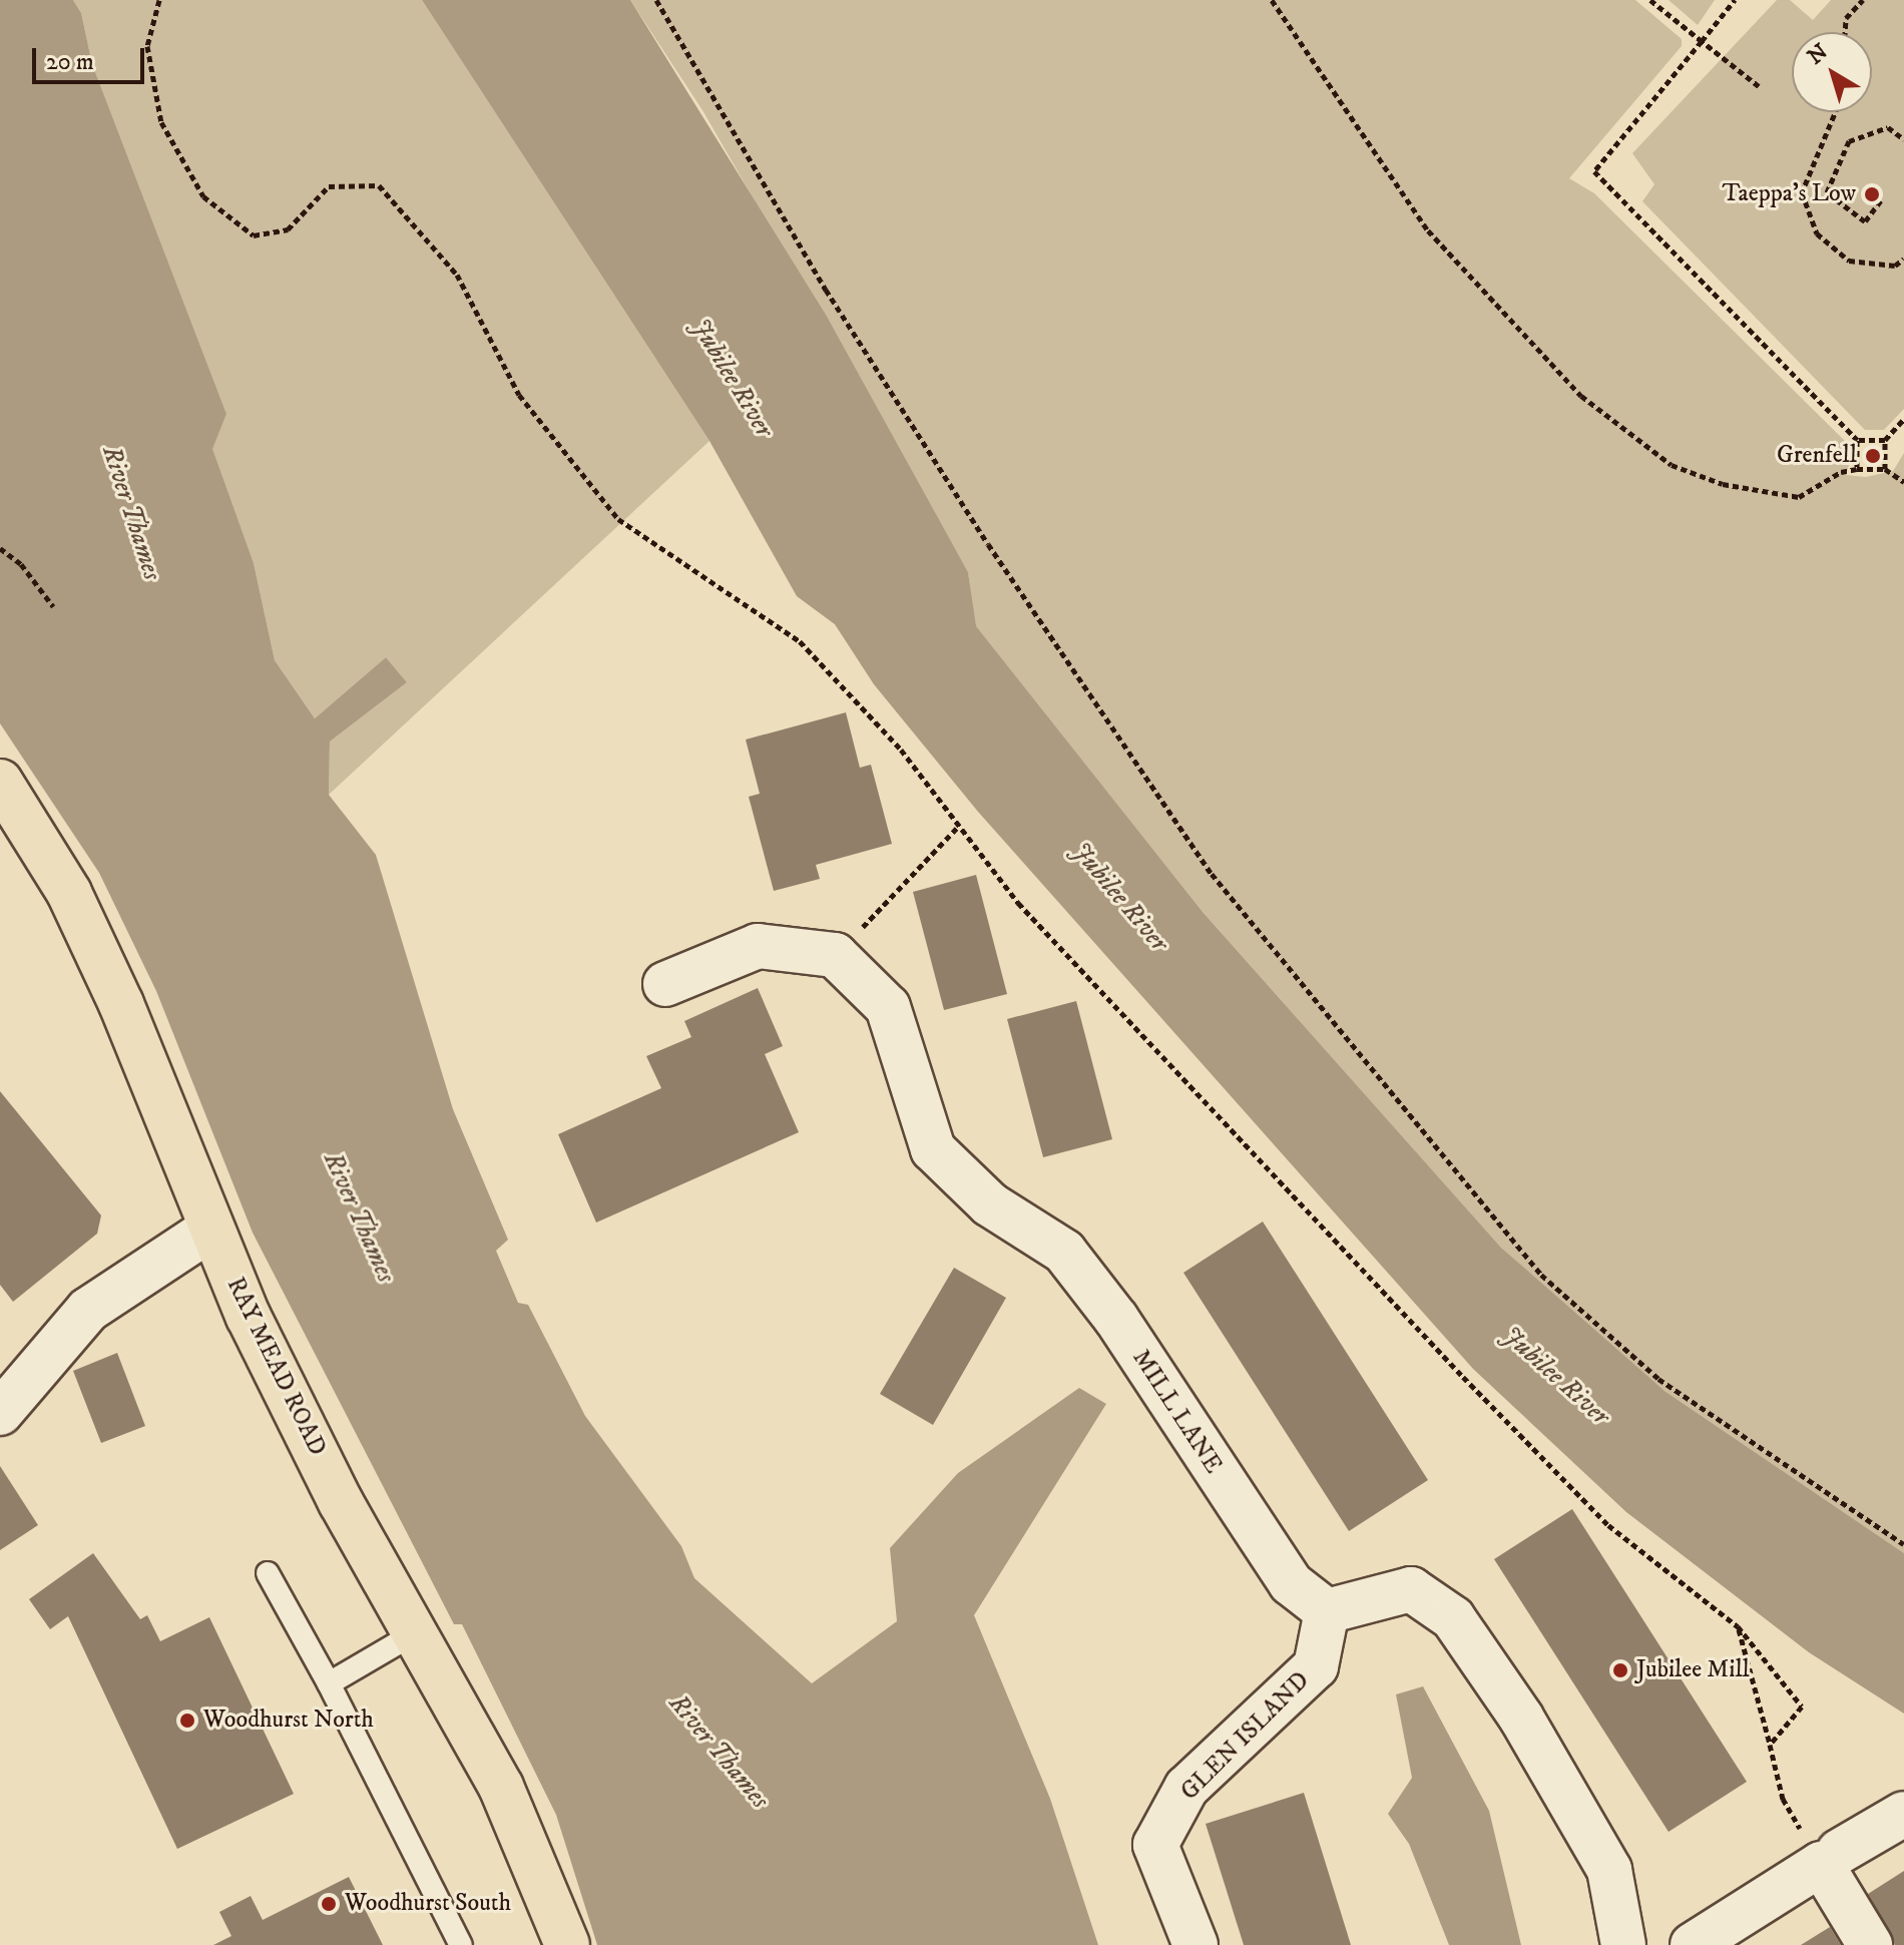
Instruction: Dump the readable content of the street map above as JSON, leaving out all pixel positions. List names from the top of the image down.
{
  "streets": {
    "main road": ["RAY MEAD ROAD"],
    "street": ["MILL LANE", "GLEN ISLAND"]
  },
  "crossings": [
    ["MILL LANE", "GLEN ISLAND"]
  ],
  "water": ["Jubilee River", "River Thames"],
  "places": [
    "Taeppa's Low",
    "Grenfell",
    "Jubilee Mill",
    "Woodhurst North",
    "Woodhurst South"
  ],
  "scale_bar": "20 m",
  "north": "top left"
}
